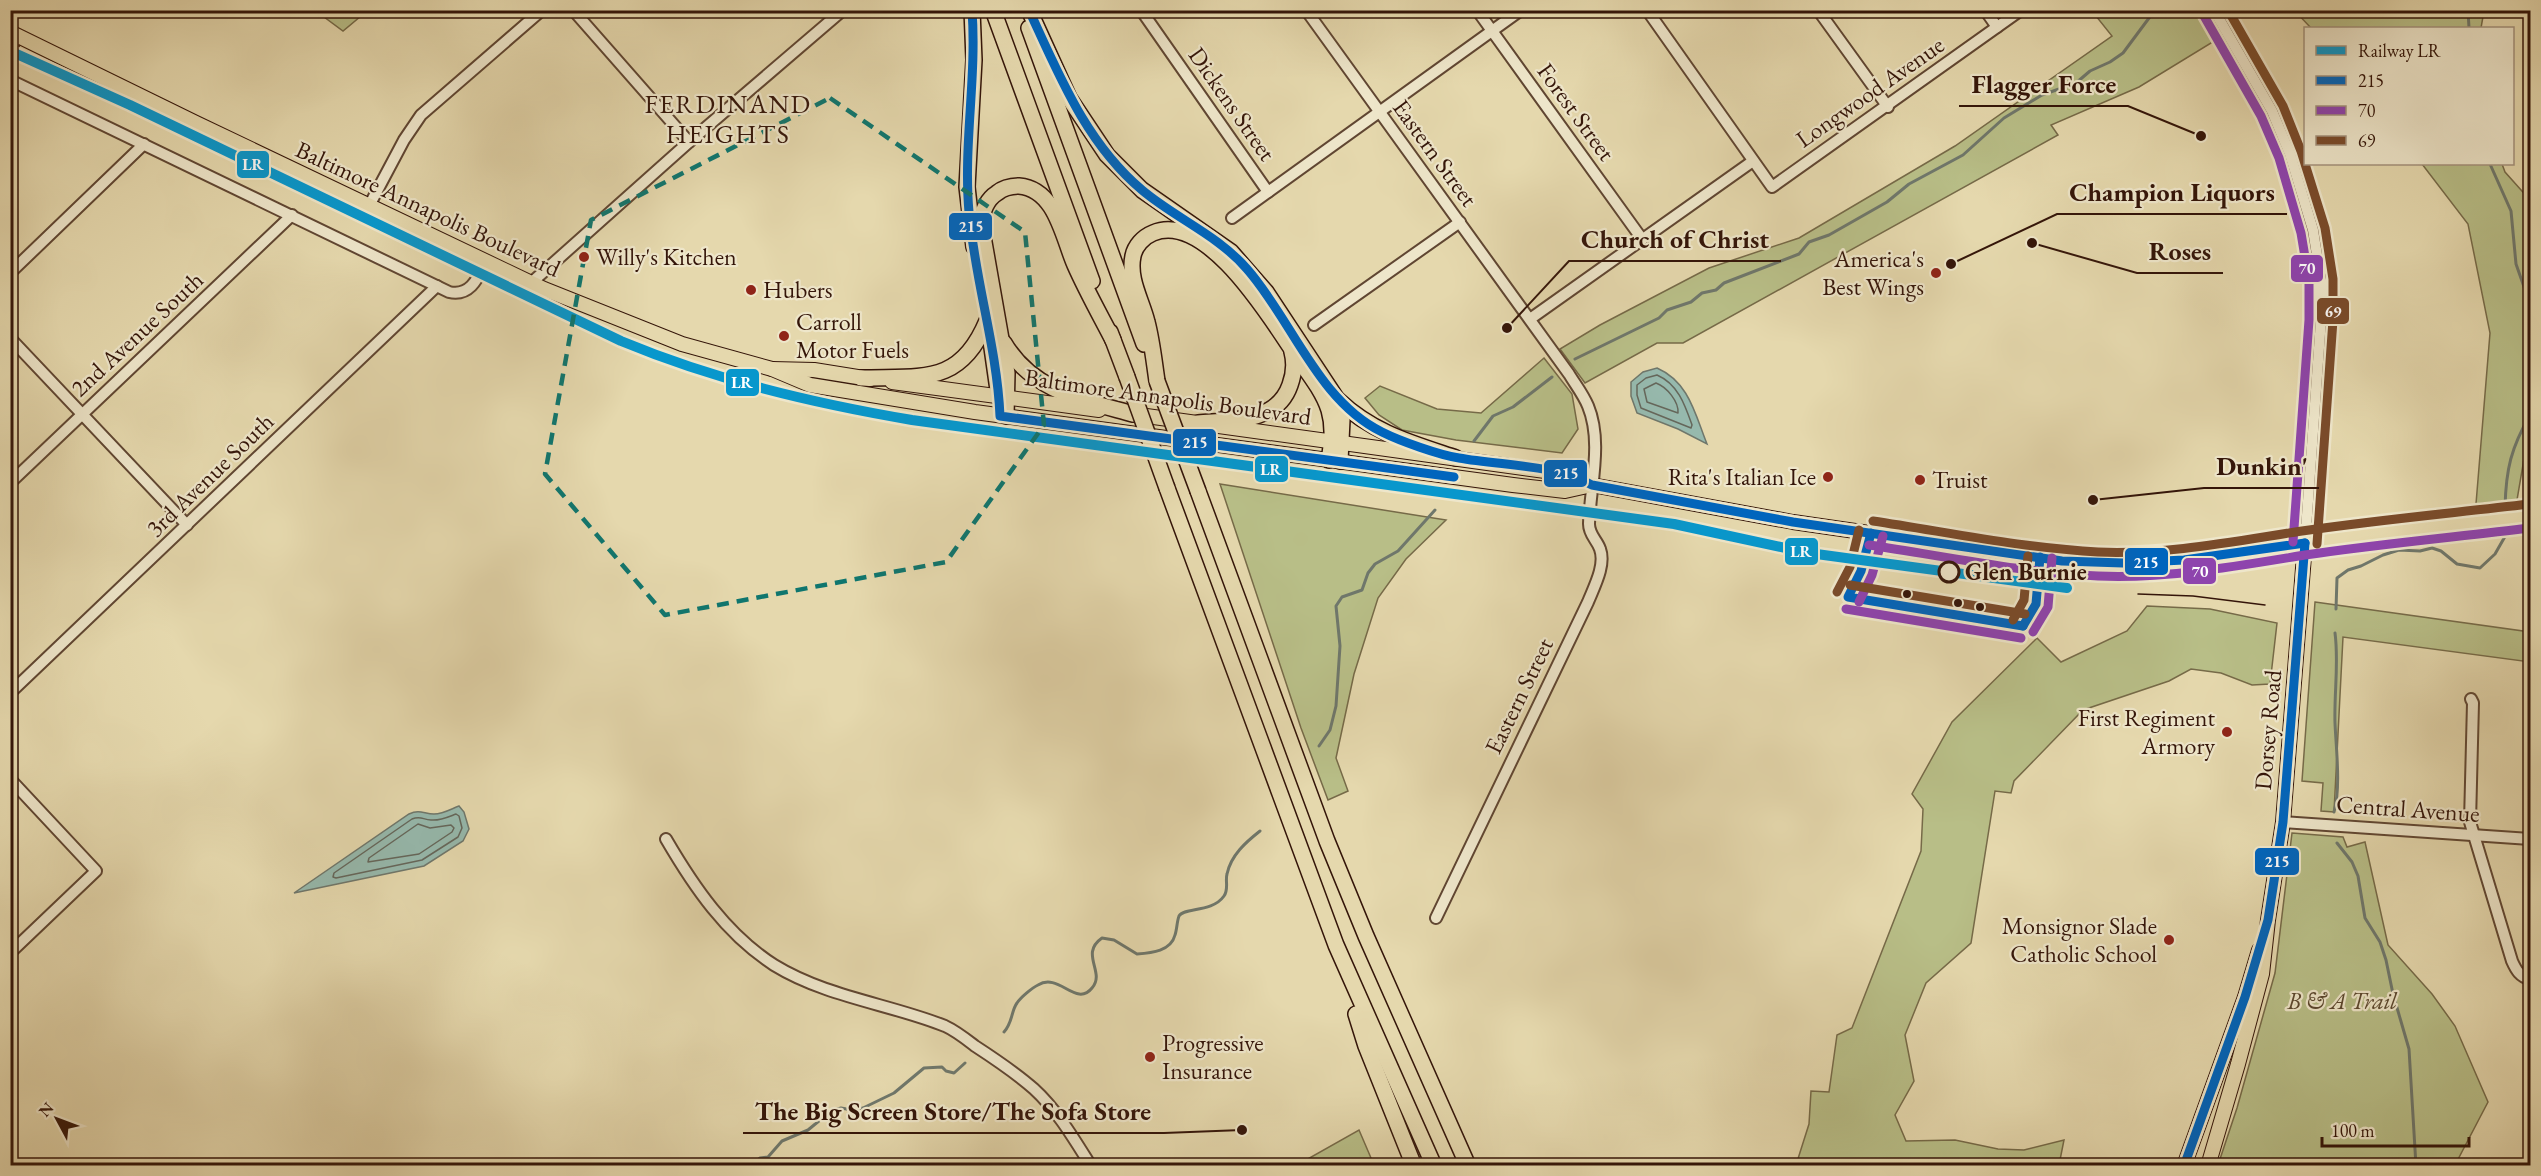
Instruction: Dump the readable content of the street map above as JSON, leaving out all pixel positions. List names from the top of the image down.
{
  "streets": {
    "main road": ["Baltimore Annapolis Boulevard", "Dorsey Road"],
    "street": [
      "Longwood Avenue",
      "Dickens Street",
      "Forest Street",
      "Eastern Street",
      "2nd Avenue South",
      "3rd Avenue South",
      "Central Avenue"
    ]
  },
  "crossings": [
    ["Eastern Street", "Baltimore Annapolis Boulevard"],
    ["Baltimore Annapolis Boulevard", "Dorsey Road"],
    ["Dorsey Road", "Central Avenue"]
  ],
  "districts": ["FERDINAND HEIGHTS"],
  "parks": ["B & A Trail"],
  "places": [
    "Flagger Force",
    "Roses",
    "Willy's Kitchen",
    "Champion Liquors",
    "America's Best Wings",
    "Hubers",
    "Church of Christ",
    "Carroll Motor Fuels",
    "Rita's Italian Ice",
    "Truist",
    "Dunkin'",
    "Glen Burnie",
    "First Regiment Armory",
    "Monsignor Slade Catholic School",
    "Progressive Insurance",
    "The Big Screen Store/The Sofa Store"
  ],
  "lines": [
    "transit line 215",
    "transit line 69",
    "transit line 70",
    "rail line LR"
  ],
  "legend": [
    "Railway LR",
    "215",
    "70",
    "69"
  ],
  "scale_bar": "100 m",
  "north": "top left"
}
